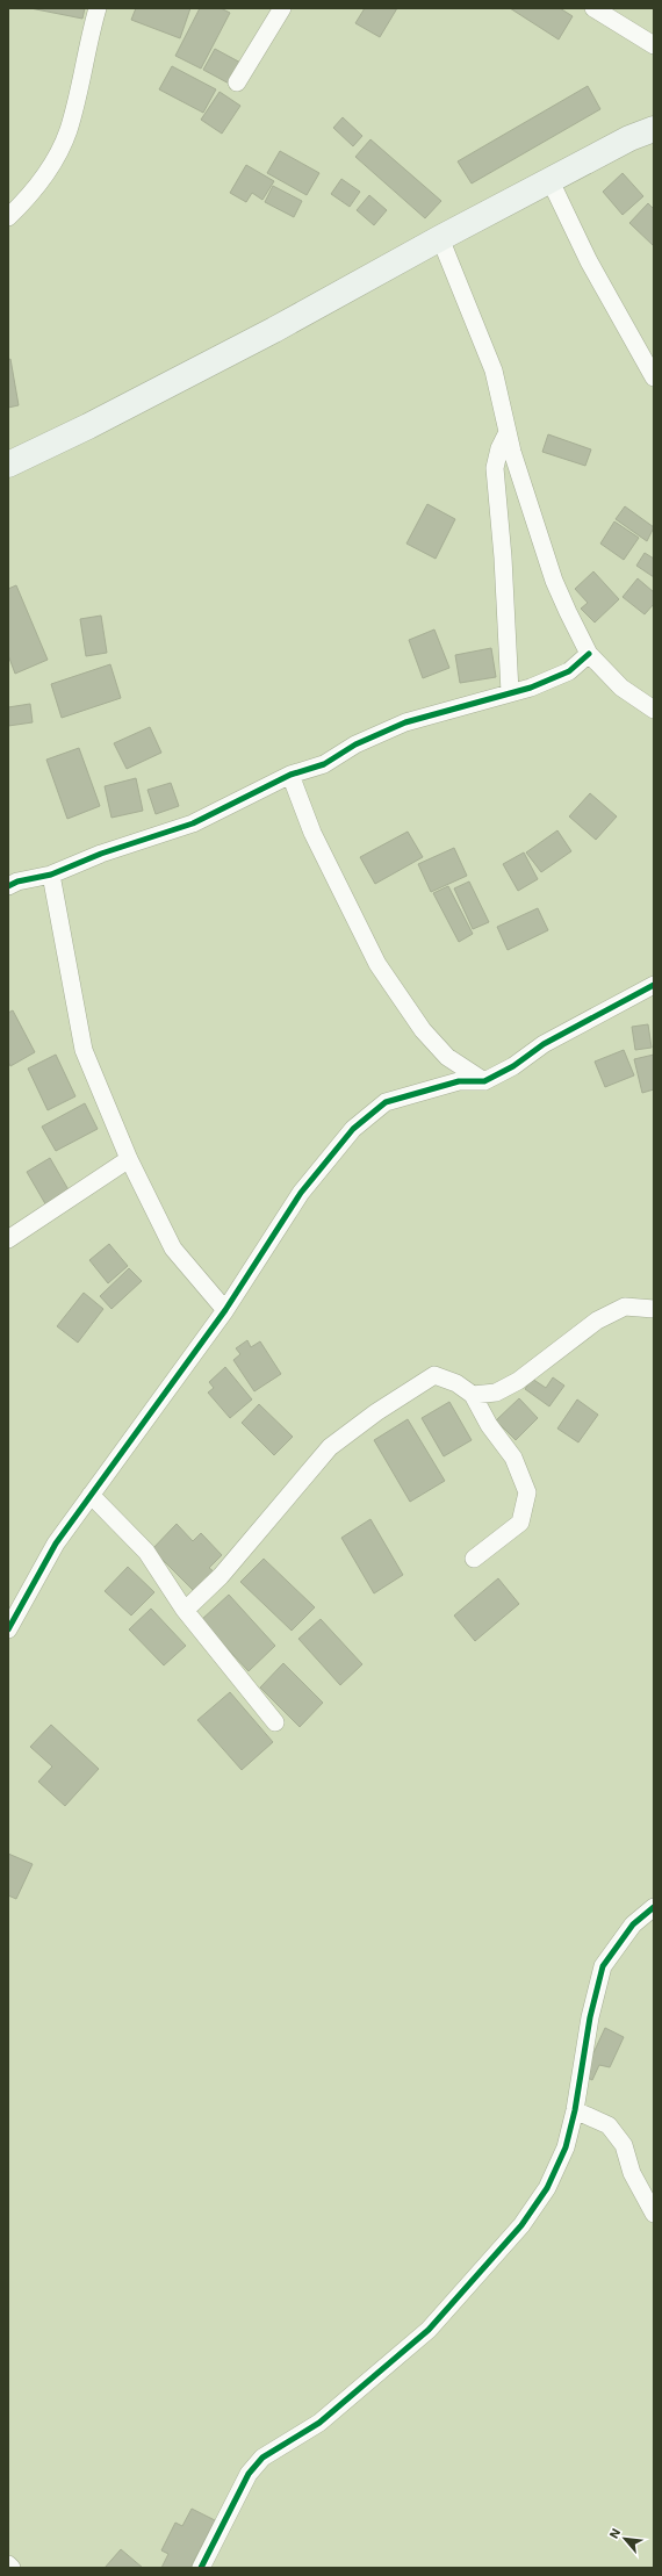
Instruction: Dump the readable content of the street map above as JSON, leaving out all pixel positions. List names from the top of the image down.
{
  "north": "top left"
}
